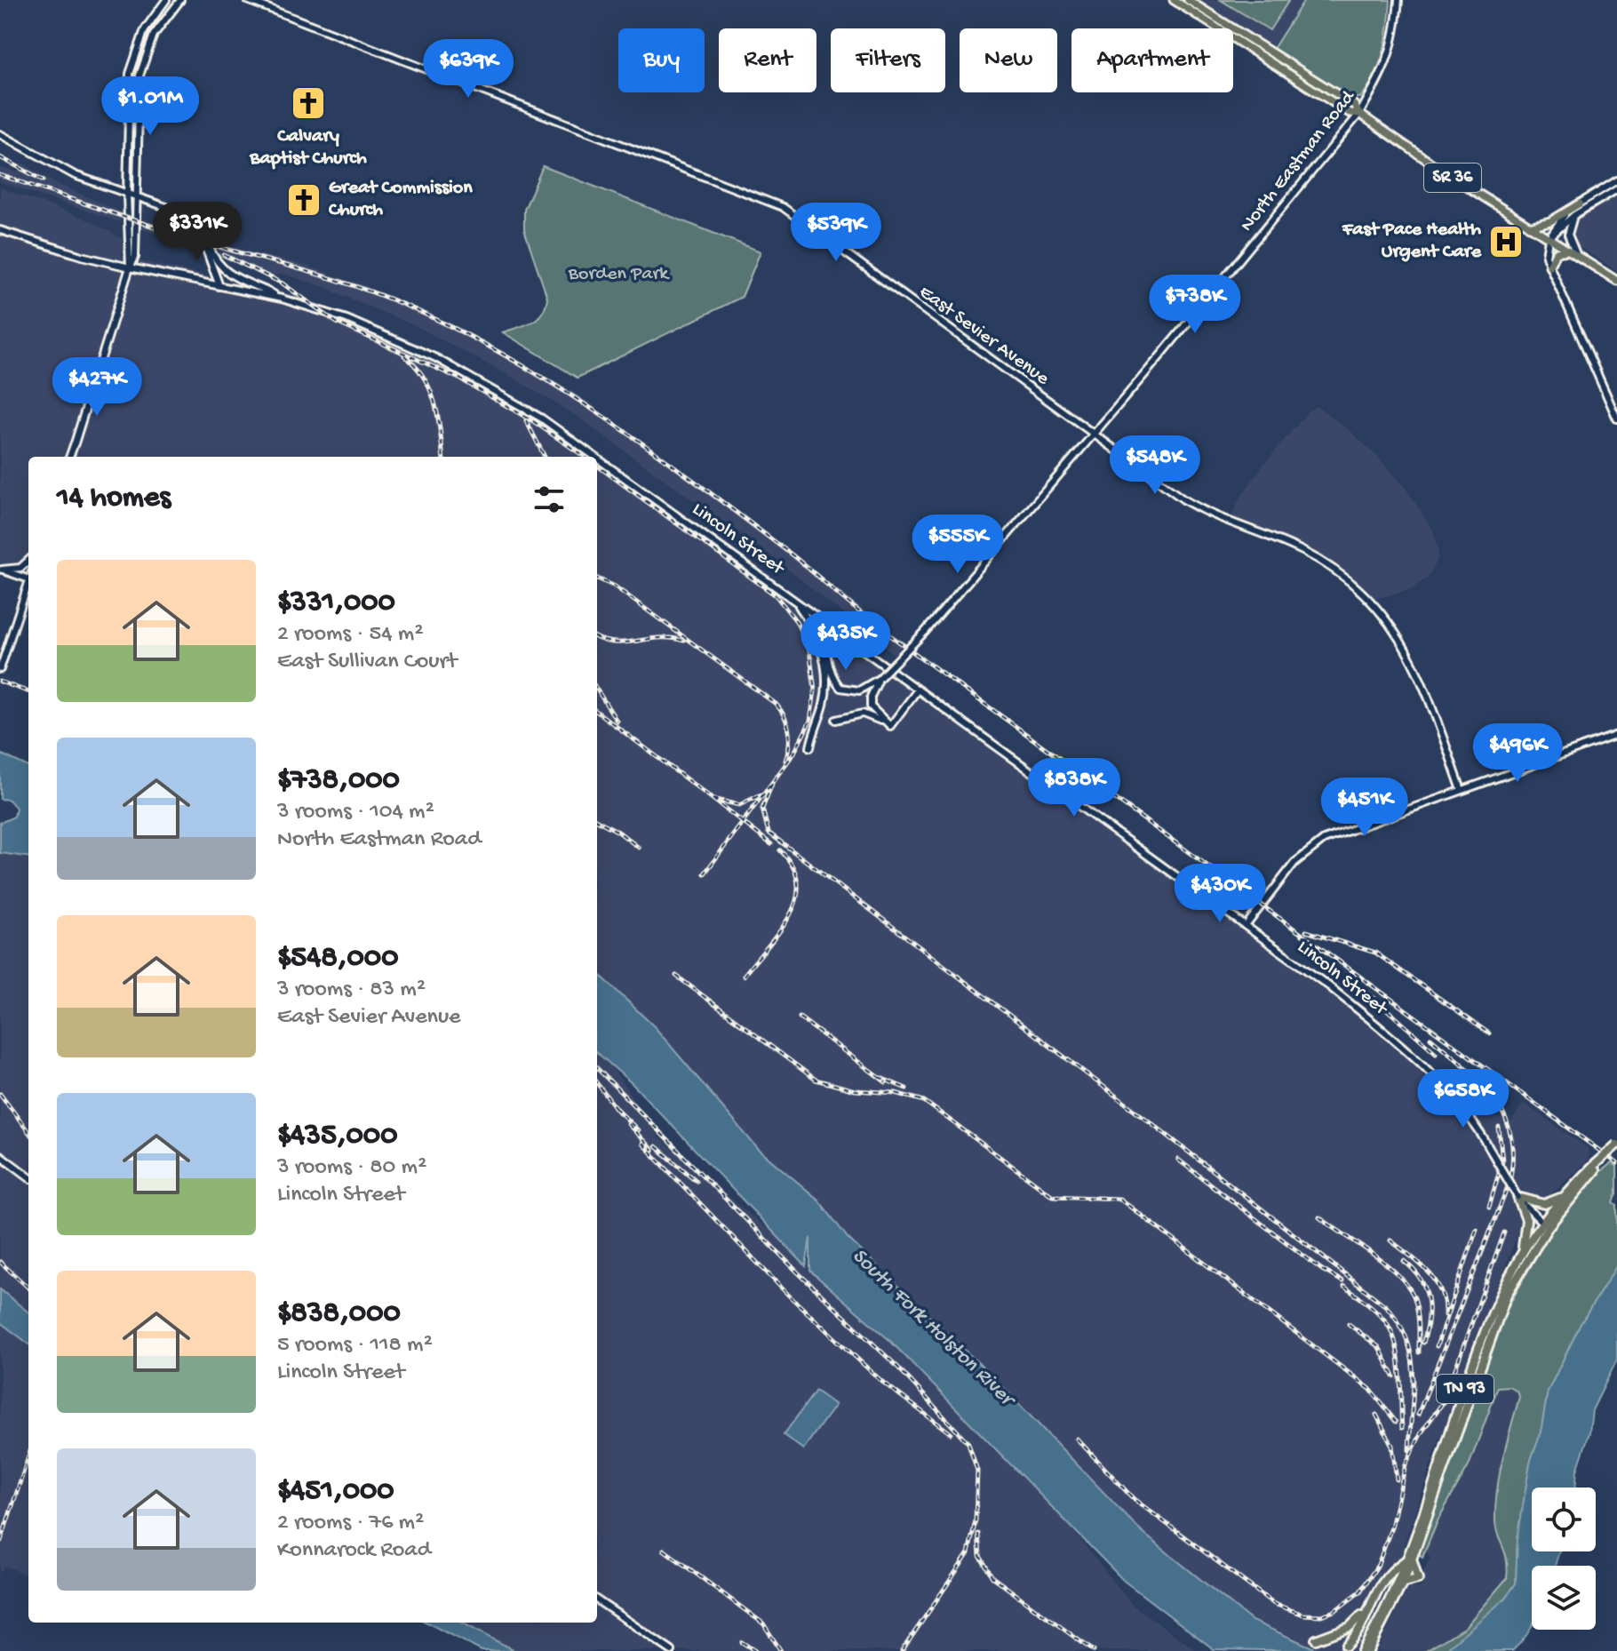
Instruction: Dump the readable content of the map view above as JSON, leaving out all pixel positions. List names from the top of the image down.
{
  "streets": {
    "highway": ["TN 93"],
    "main road": [
      "North Eastman Road",
      "SR 36",
      "East Sevier Avenue",
      "Lincoln Street"
    ]
  },
  "crossings": [
    ["North Eastman Road", "SR 36"],
    ["North Eastman Road", "East Sevier Avenue"],
    ["Lincoln Street", "TN 93"]
  ],
  "water": ["South Fork Holston River"],
  "parks": ["Borden Park"],
  "places": {
    "church": ["Calvary Baptist Church", "Great Commission Church"],
    "hospital": ["Fast Pace Health Urgent Care"]
  },
  "page": {
    "chip": [
      "Buy",
      "Rent",
      "Filters",
      "New",
      "Apartment"
    ],
    "price": [
      "$639K",
      "$1.01M",
      "$331K",
      "$539K",
      "$738K",
      "$427K",
      "$548K",
      "$555K",
      "$435K",
      "$496K",
      "$838K",
      "$451K",
      "$430K",
      "$658K"
    ],
    "heading": "14 homes",
    "list": [
      {
        "name": "$331,000",
        "note": "2 rooms · 54 m² · East Sullivan Court"
      },
      {
        "name": "$738,000",
        "note": "3 rooms · 104 m² · North Eastman Road"
      },
      {
        "name": "$548,000",
        "note": "3 rooms · 83 m² · East Sevier Avenue"
      },
      {
        "name": "$435,000",
        "note": "3 rooms · 80 m² · Lincoln Street"
      },
      {
        "name": "$838,000",
        "note": "5 rooms · 118 m² · Lincoln Street"
      },
      {
        "name": "$451,000",
        "note": "2 rooms · 76 m² · Konnarock Road"
      }
    ]
  }
}
